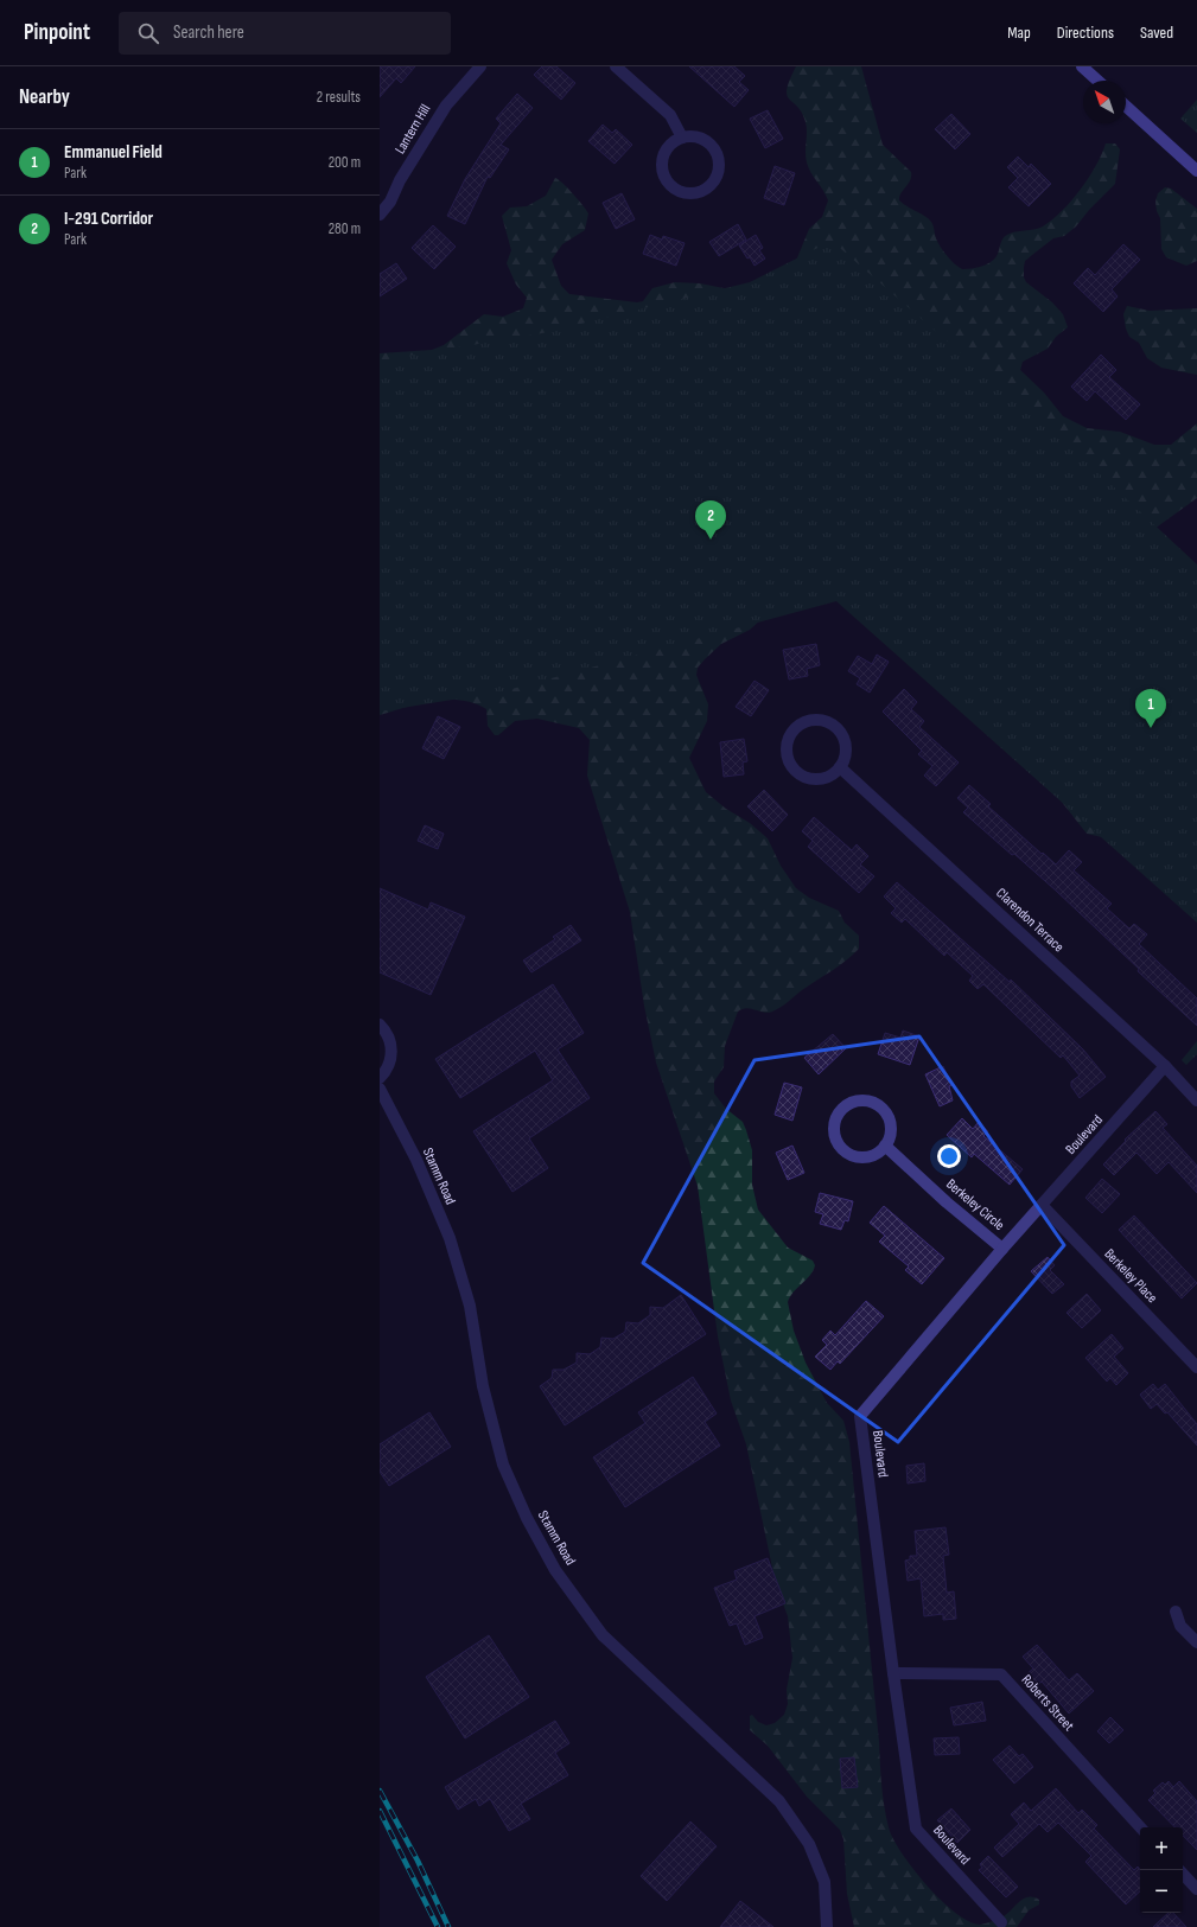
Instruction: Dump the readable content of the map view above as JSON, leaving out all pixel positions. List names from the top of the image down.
{
  "streets": {
    "street": [
      "Lantern Hill",
      "Clarendon Terrace",
      "Boulevard",
      "Stamm Road",
      "Berkeley Circle",
      "Berkeley Place",
      "Roberts Street"
    ]
  },
  "crossings": [
    ["Clarendon Terrace", "Boulevard"],
    ["Boulevard", "Berkeley Circle"],
    ["Boulevard", "Berkeley Place"],
    ["Boulevard", "Roberts Street"]
  ],
  "north": "top left",
  "page": {
    "header": "Pinpoint",
    "search": "Search here",
    "nav": ["Map", "Directions", "Saved"],
    "heading": ["Nearby", "2 results"],
    "list": [
      {
        "mark": "1",
        "name": "Emmanuel Field",
        "note": "Park",
        "value": "200 m"
      },
      {
        "mark": "2",
        "name": "I-291 Corridor",
        "note": "Park",
        "value": "280 m"
      }
    ],
    "pins": ["2", "1"],
    "map_buttons": ["+", "−"]
  }
}
